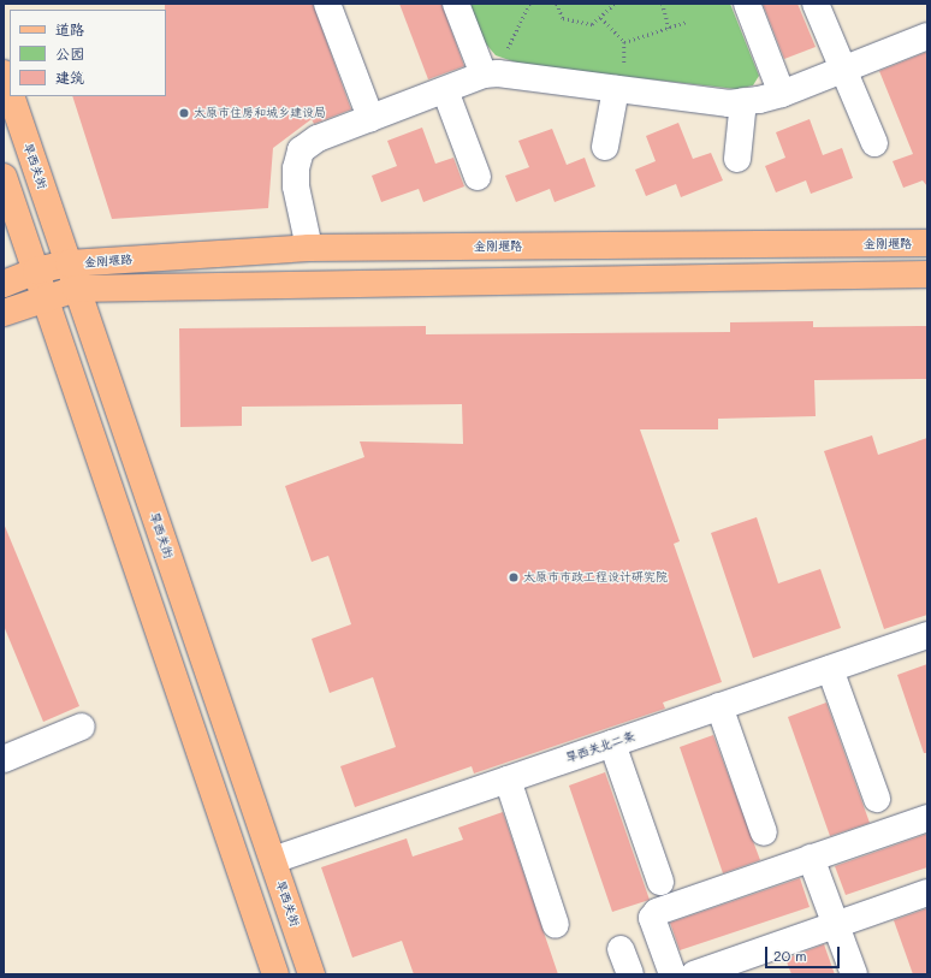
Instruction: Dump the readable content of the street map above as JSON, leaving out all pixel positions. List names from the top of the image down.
{
  "streets": {
    "main road": ["旱西关街", "金刚堰路"],
    "street": ["旱西关北二条"]
  },
  "crossings": [
    ["旱西关街", "金刚堰路"],
    ["旱西关街", "旱西关北二条"]
  ],
  "places": ["太原市住房和城乡建设局", "太原市市政工程设计研究院"],
  "legend": ["道路", "公园", "建筑"],
  "scale_bar": "20 m"
}
